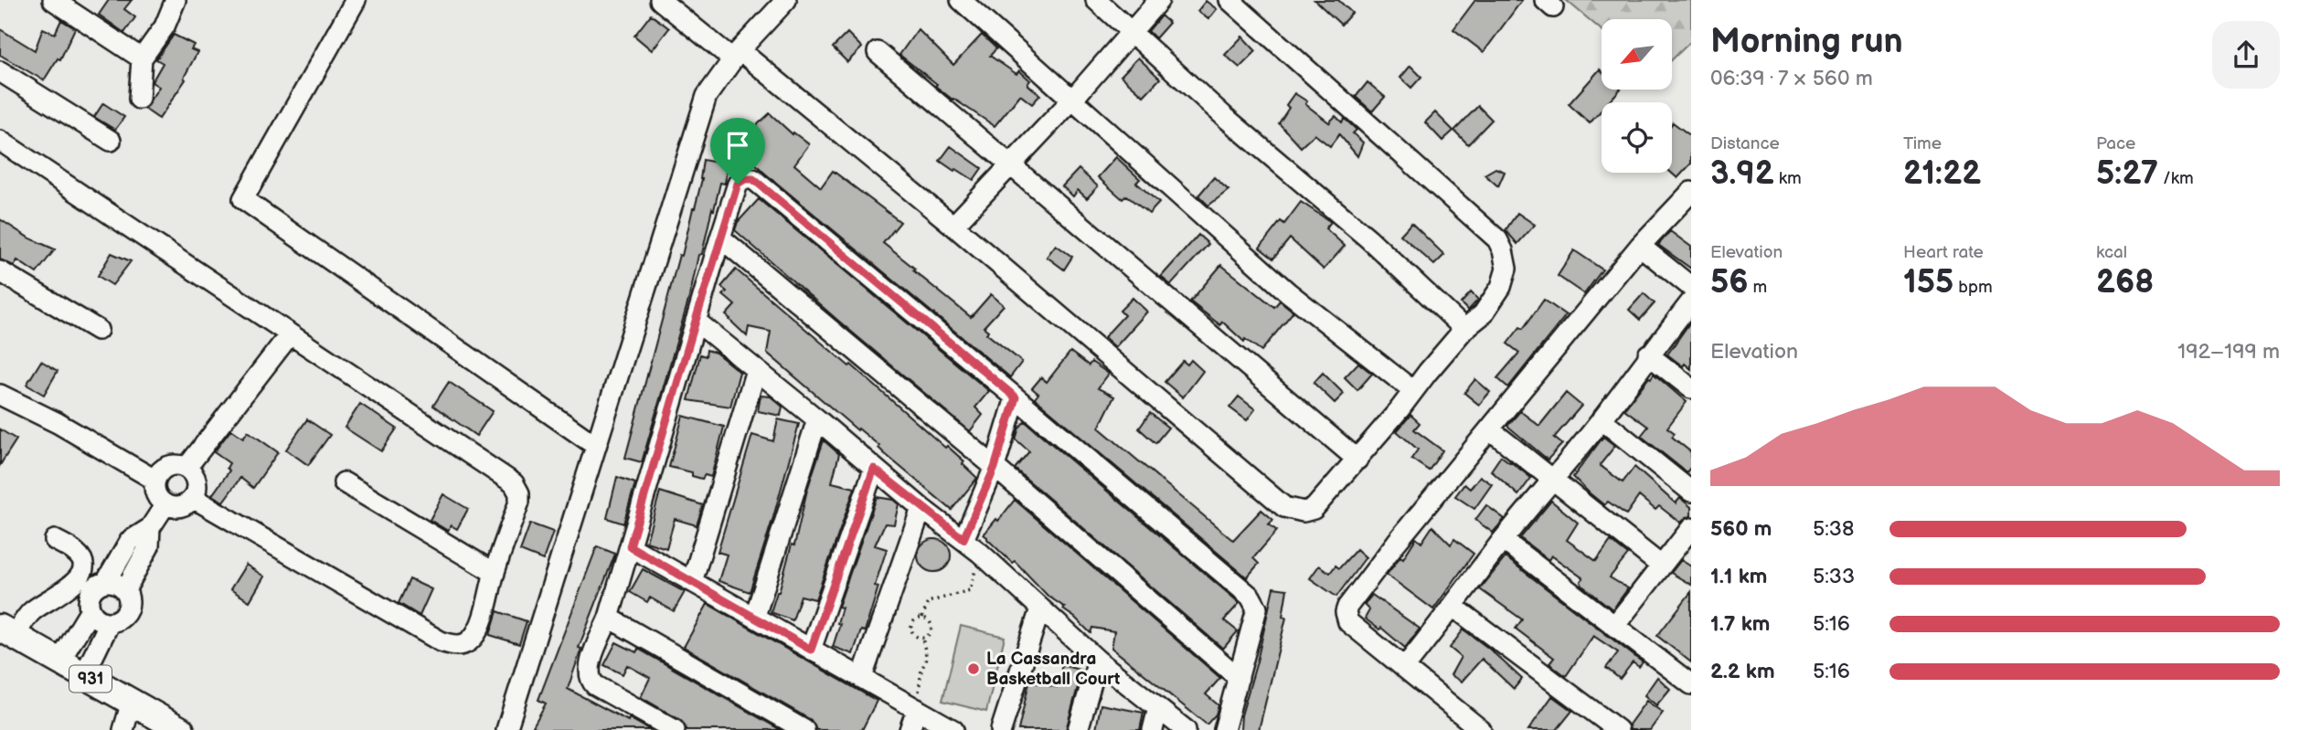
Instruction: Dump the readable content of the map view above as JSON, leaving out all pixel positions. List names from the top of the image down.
{
  "streets": {
    "main road": ["931"]
  },
  "places": ["La Cassandra Basketball Court"],
  "north": "bottom left",
  "page": {
    "heading": ["Morning run", "06:39 · 7 × 560 m"],
    "stats": [
      ["Distance", "3.92 km"],
      ["Time", "21:22"],
      ["Pace", "5:27 /km"],
      ["Elevation", "56 m"],
      ["Heart rate", "155 bpm"],
      ["kcal", "268"]
    ],
    "chart": ["Elevation", "192–199 m"],
    "list": [
      {
        "name": "560 m",
        "note": "5:38"
      },
      {
        "name": "1.1 km",
        "note": "5:33"
      },
      {
        "name": "1.7 km",
        "note": "5:16"
      },
      {
        "name": "2.2 km",
        "note": "5:16"
      }
    ]
  }
}
